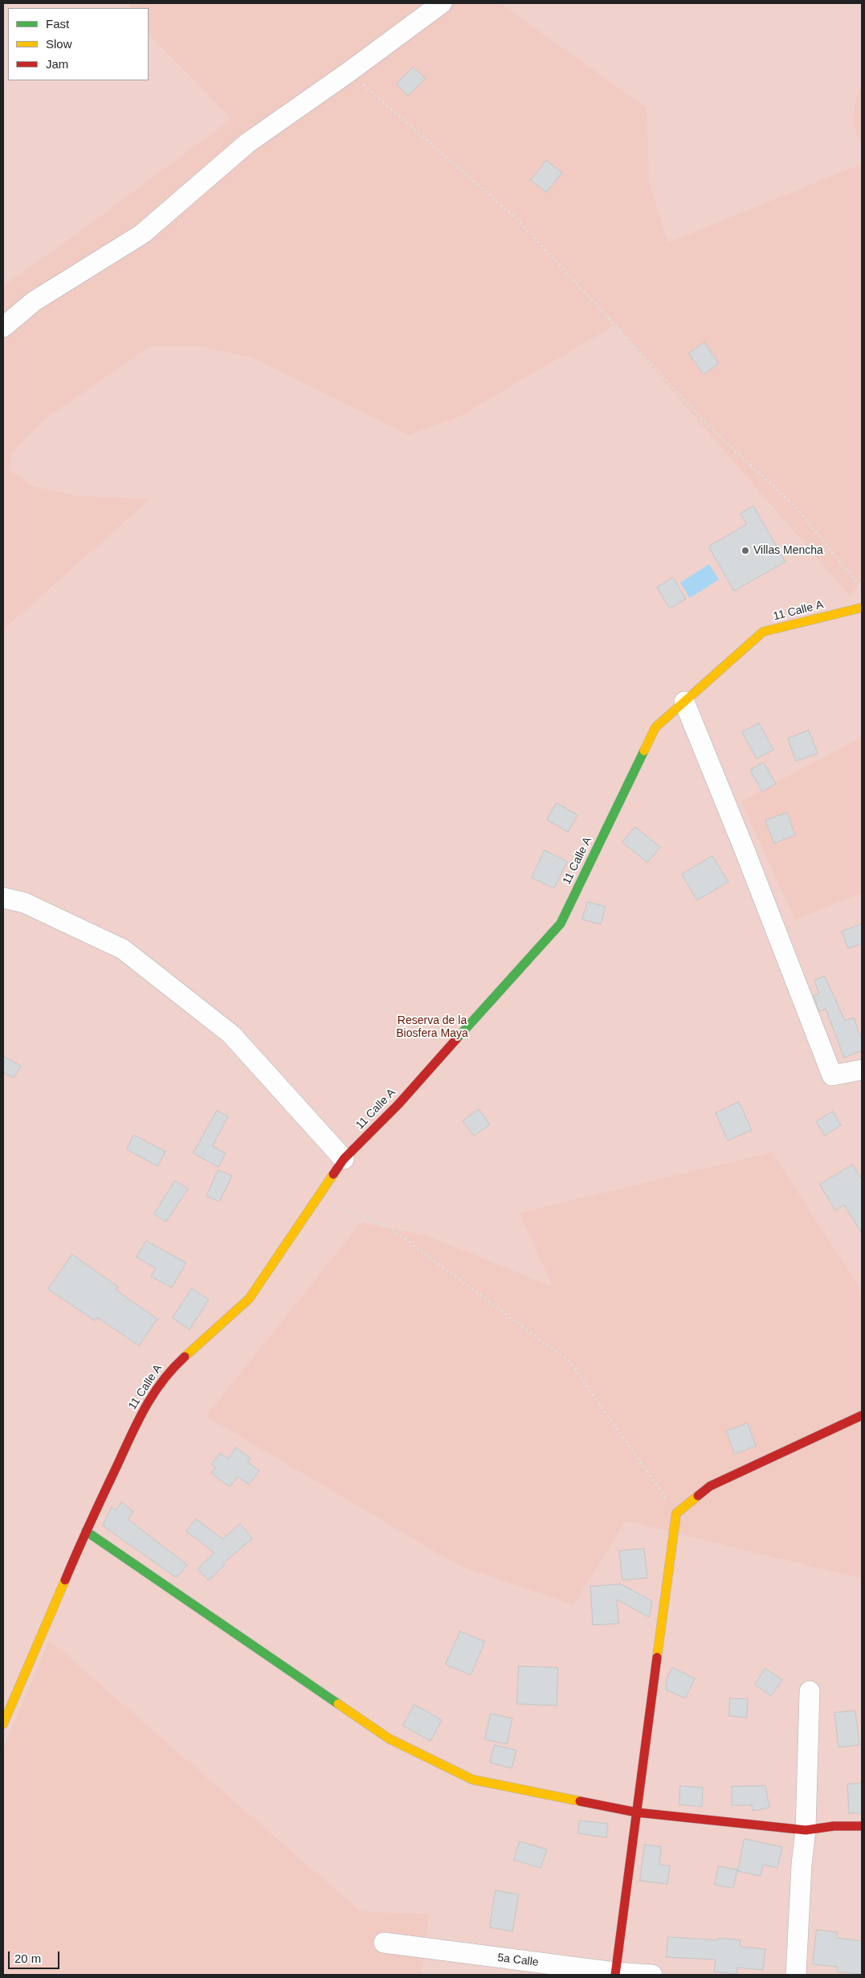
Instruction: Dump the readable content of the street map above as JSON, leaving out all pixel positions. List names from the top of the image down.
{
  "streets": {
    "street": ["11 Calle A", "5a Calle"]
  },
  "parks": ["Reserva de la Biosfera Maya"],
  "places": ["Villas Mencha"],
  "legend": ["Fast", "Slow", "Jam"],
  "scale_bar": "20 m"
}
